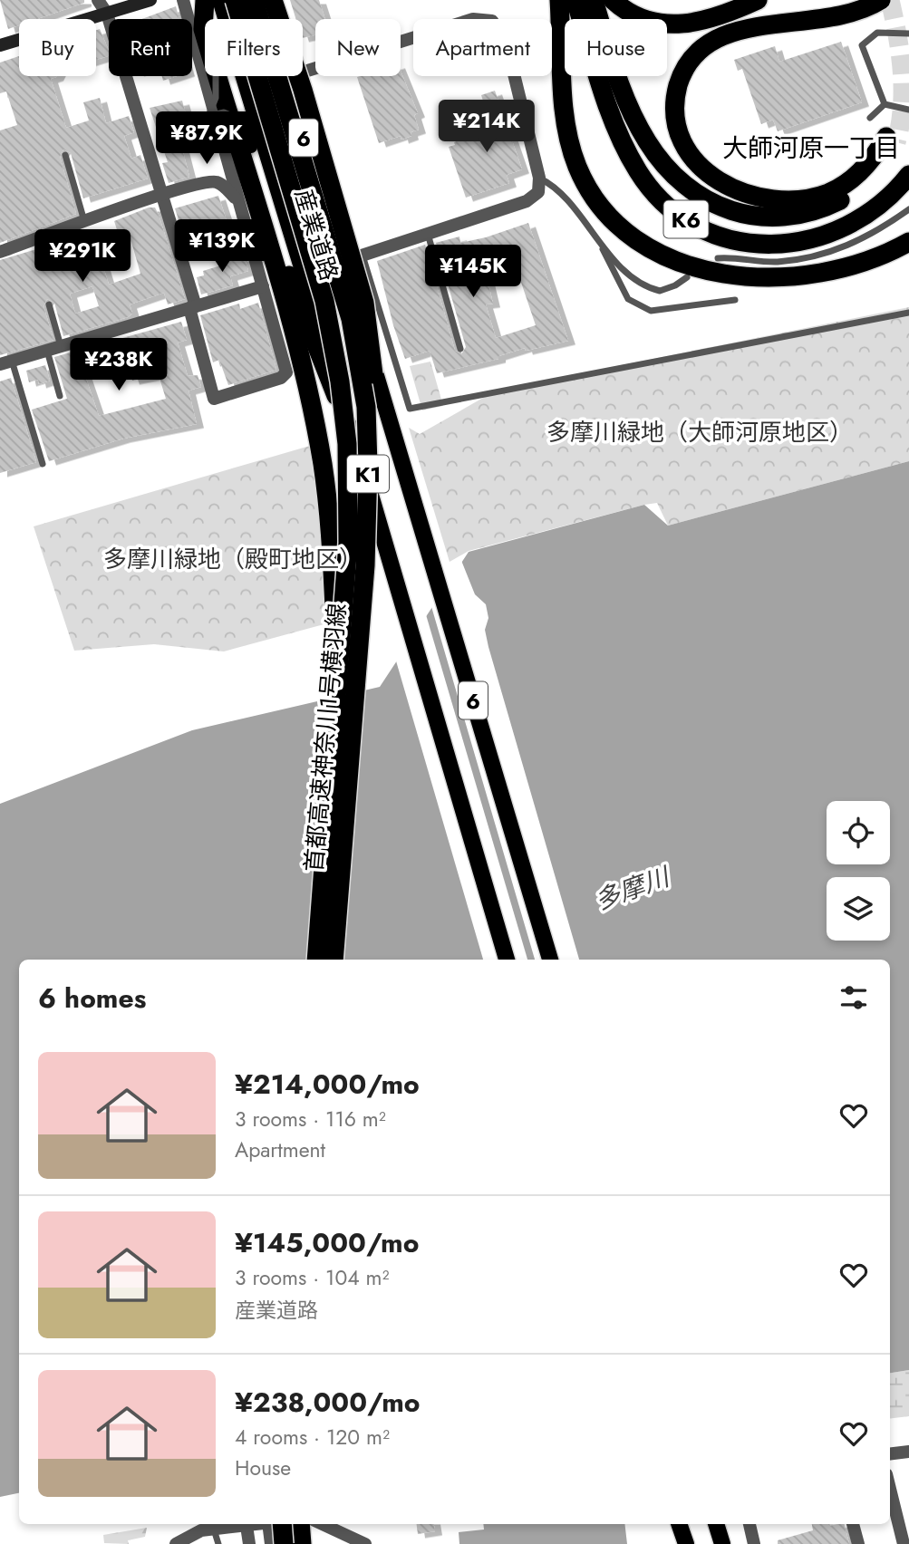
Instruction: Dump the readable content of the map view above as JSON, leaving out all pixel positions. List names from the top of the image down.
{
  "streets": {
    "highway": ["K6", "K1", "首都高速神奈川1号横羽線"],
    "main road": ["6", "産業道路"]
  },
  "crossings": [
    ["6", "産業道路"],
    ["6", "首都高速神奈川1号横羽線"],
    ["産業道路", "首都高速神奈川1号横羽線"]
  ],
  "districts": ["大師河原一丁目"],
  "water": ["多摩川"],
  "parks": ["多摩川緑地（大師河原地区）", "多摩川緑地（殿町地区）"],
  "page": {
    "chip": [
      "Buy",
      "Rent",
      "Filters",
      "New",
      "Apartment",
      "House"
    ],
    "price": [
      "¥214K",
      "¥87.9K",
      "¥139K",
      "¥291K",
      "¥145K",
      "¥238K"
    ],
    "heading": "6 homes",
    "list": [
      {
        "name": "¥214,000/mo",
        "note": "3 rooms · 116 m² · Apartment"
      },
      {
        "name": "¥145,000/mo",
        "note": "3 rooms · 104 m² · 産業道路"
      },
      {
        "name": "¥238,000/mo",
        "note": "4 rooms · 120 m² · House"
      }
    ]
  }
}
